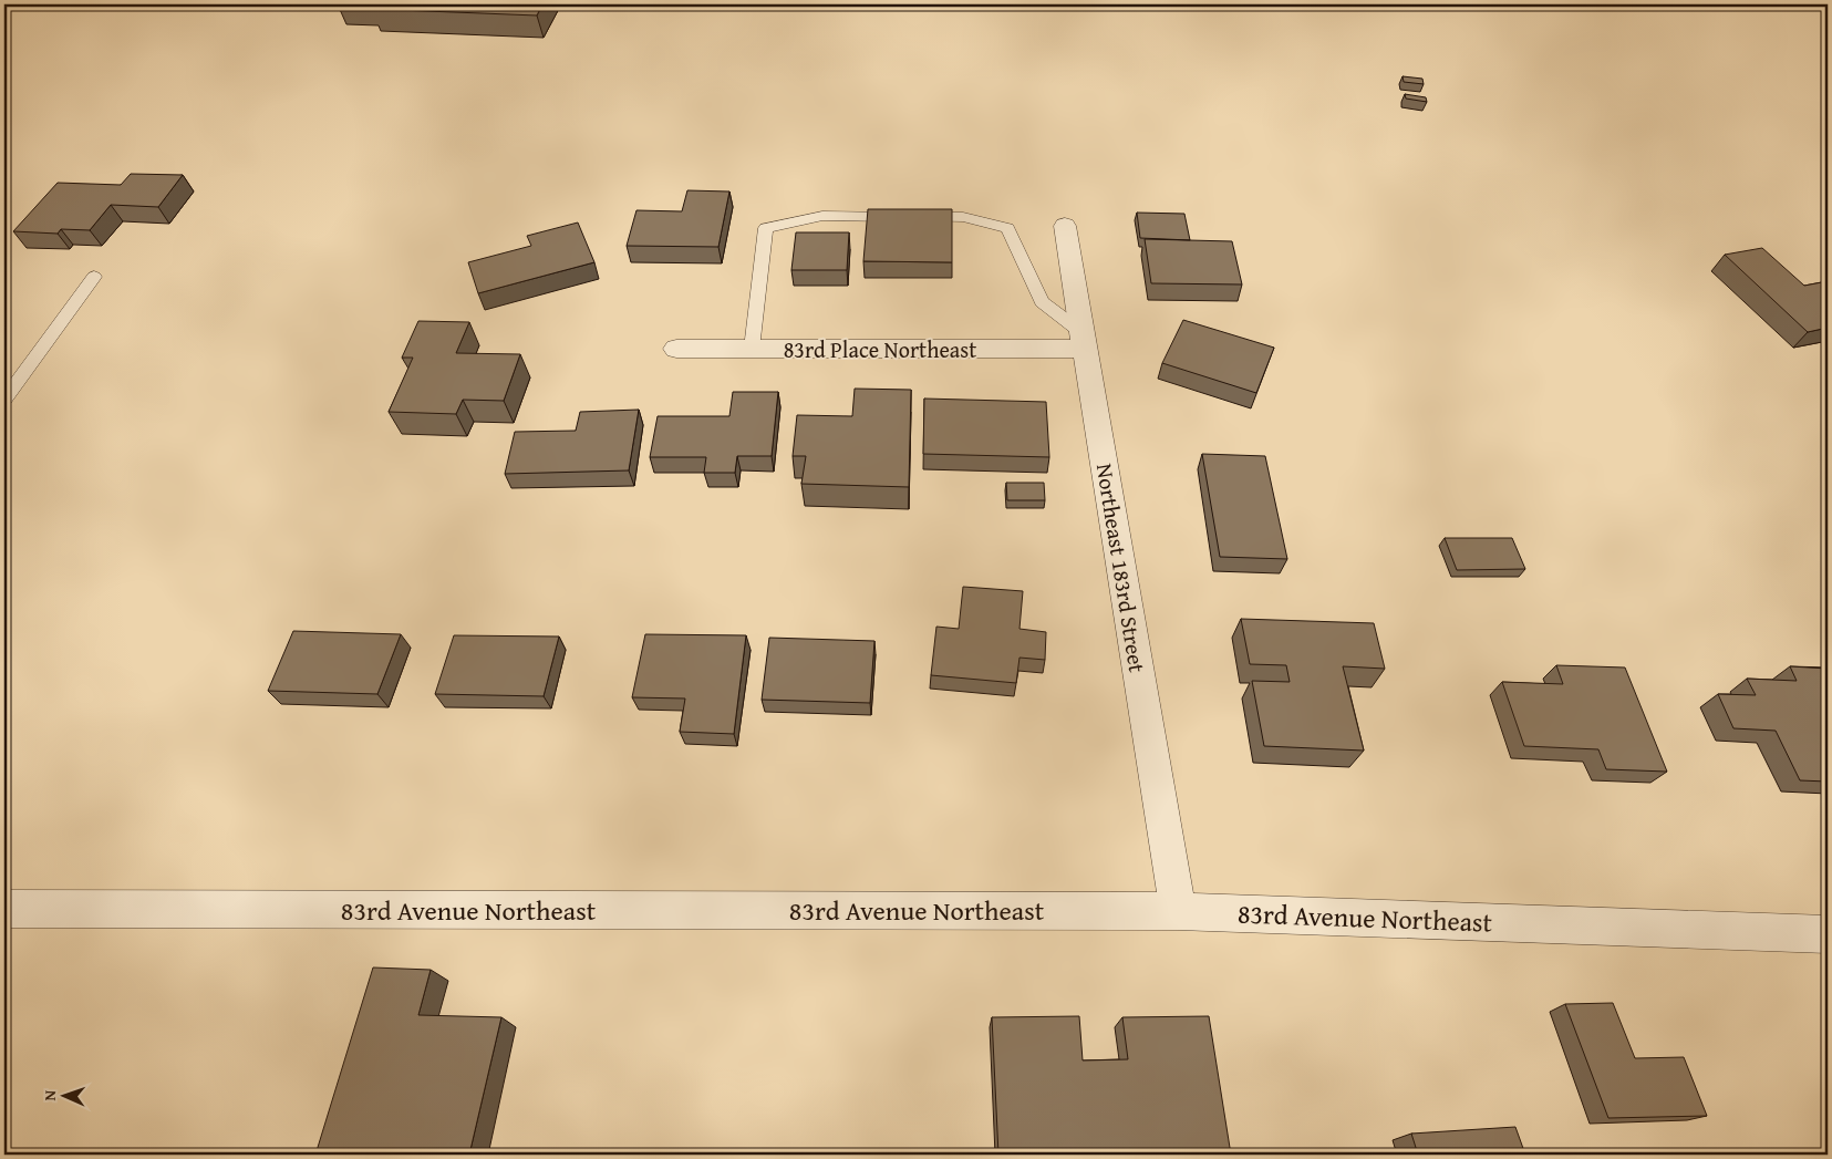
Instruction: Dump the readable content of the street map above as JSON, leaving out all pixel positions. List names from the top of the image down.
{
  "streets": {
    "street": ["83rd Place Northeast", "Northeast 183rd Street", "83rd Avenue Northeast"]
  },
  "crossings": [
    ["83rd Place Northeast", "Northeast 183rd Street"],
    ["Northeast 183rd Street", "83rd Avenue Northeast"]
  ],
  "north": "left"
}
